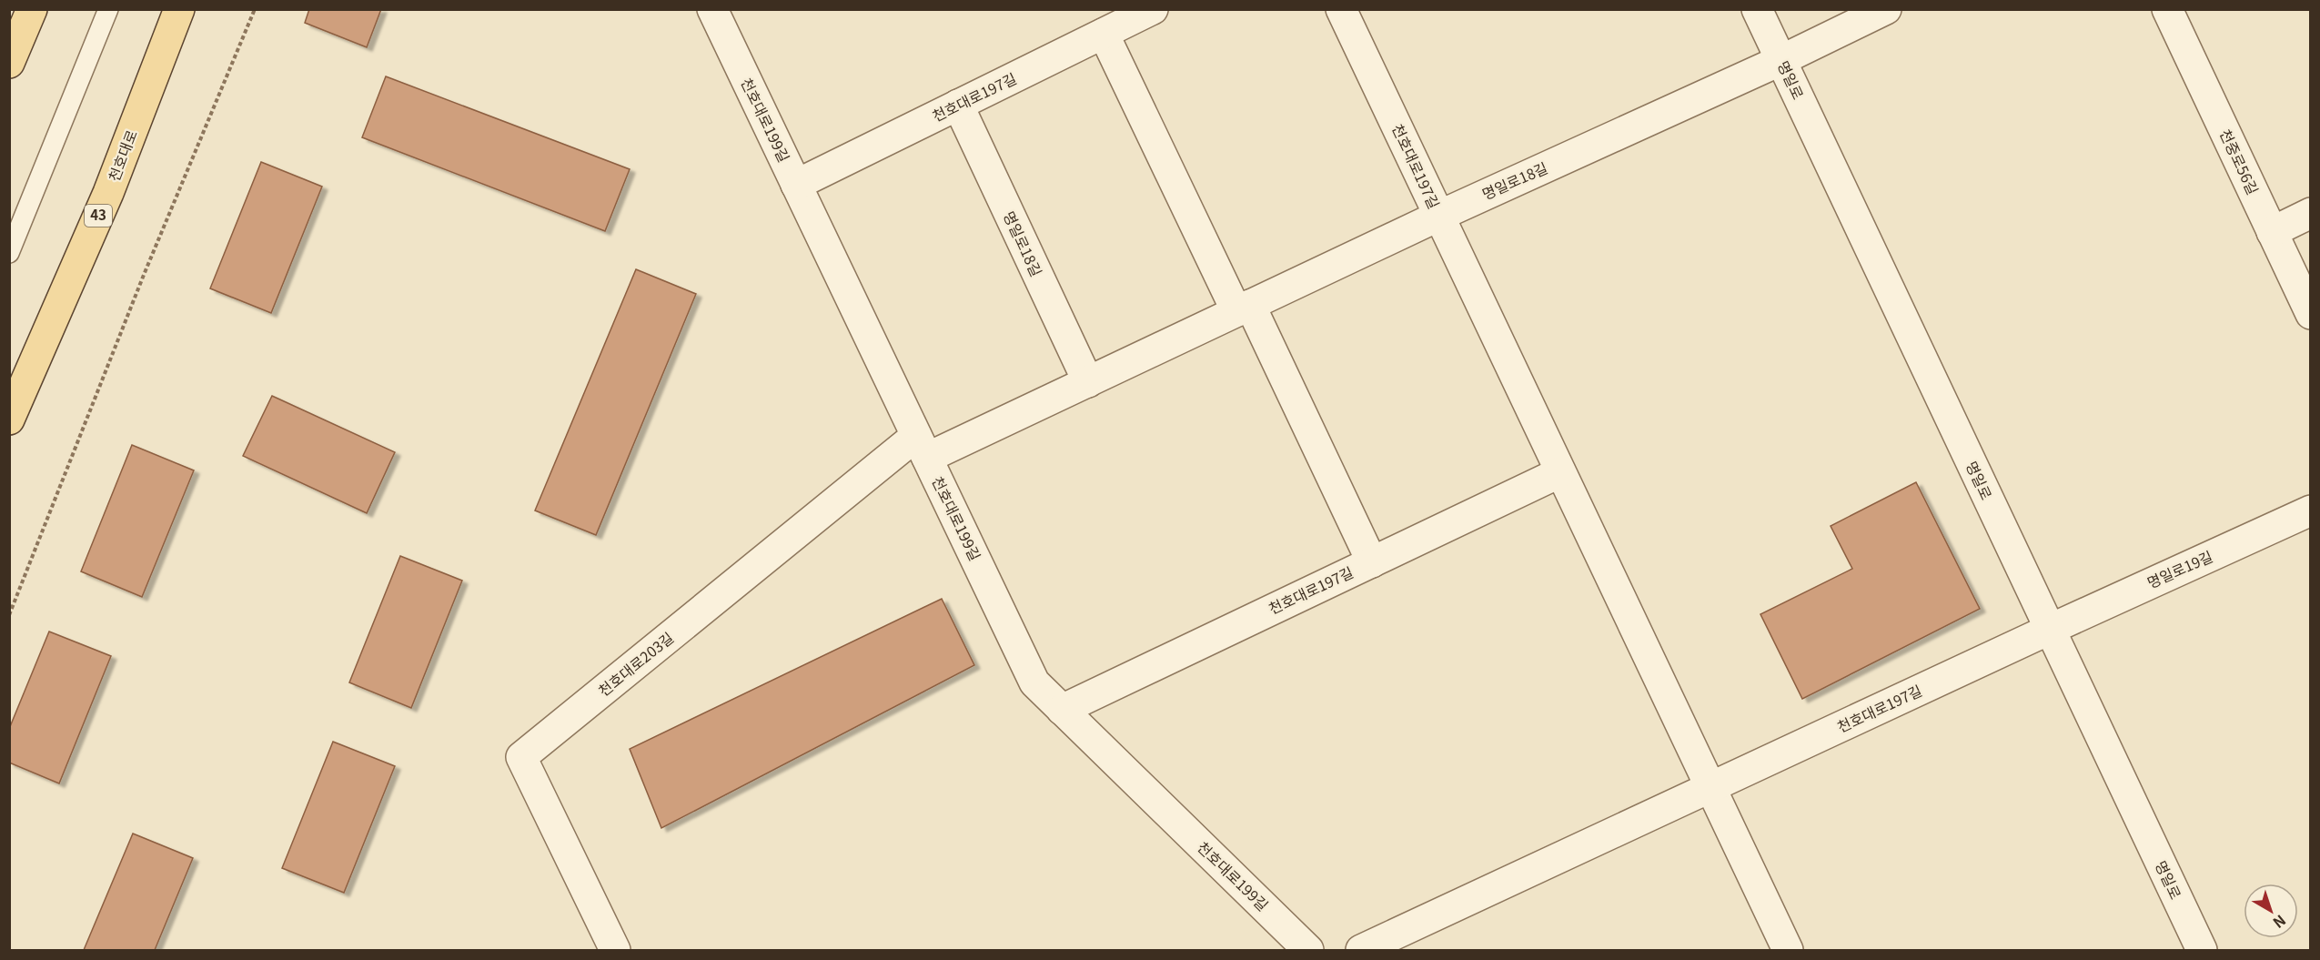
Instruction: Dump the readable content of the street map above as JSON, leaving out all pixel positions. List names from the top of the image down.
{
  "streets": {
    "main road": ["천호대로", "43"],
    "street": [
      "명일로",
      "천호대로197길",
      "천호대로199길",
      "천중로56길",
      "명일로18길",
      "명일로19길",
      "천호대로203길"
    ]
  },
  "crossings": [
    ["명일로", "천호대로197길"],
    ["명일로", "명일로18길"],
    ["명일로", "명일로19길"],
    ["천호대로197길", "천호대로199길"],
    ["천호대로197길", "명일로18길"],
    ["천호대로197길", "명일로19길"],
    ["천호대로199길", "명일로18길"],
    ["천호대로199길", "천호대로203길"],
    ["명일로18길", "천호대로203길"]
  ],
  "north": "bottom right"
}
